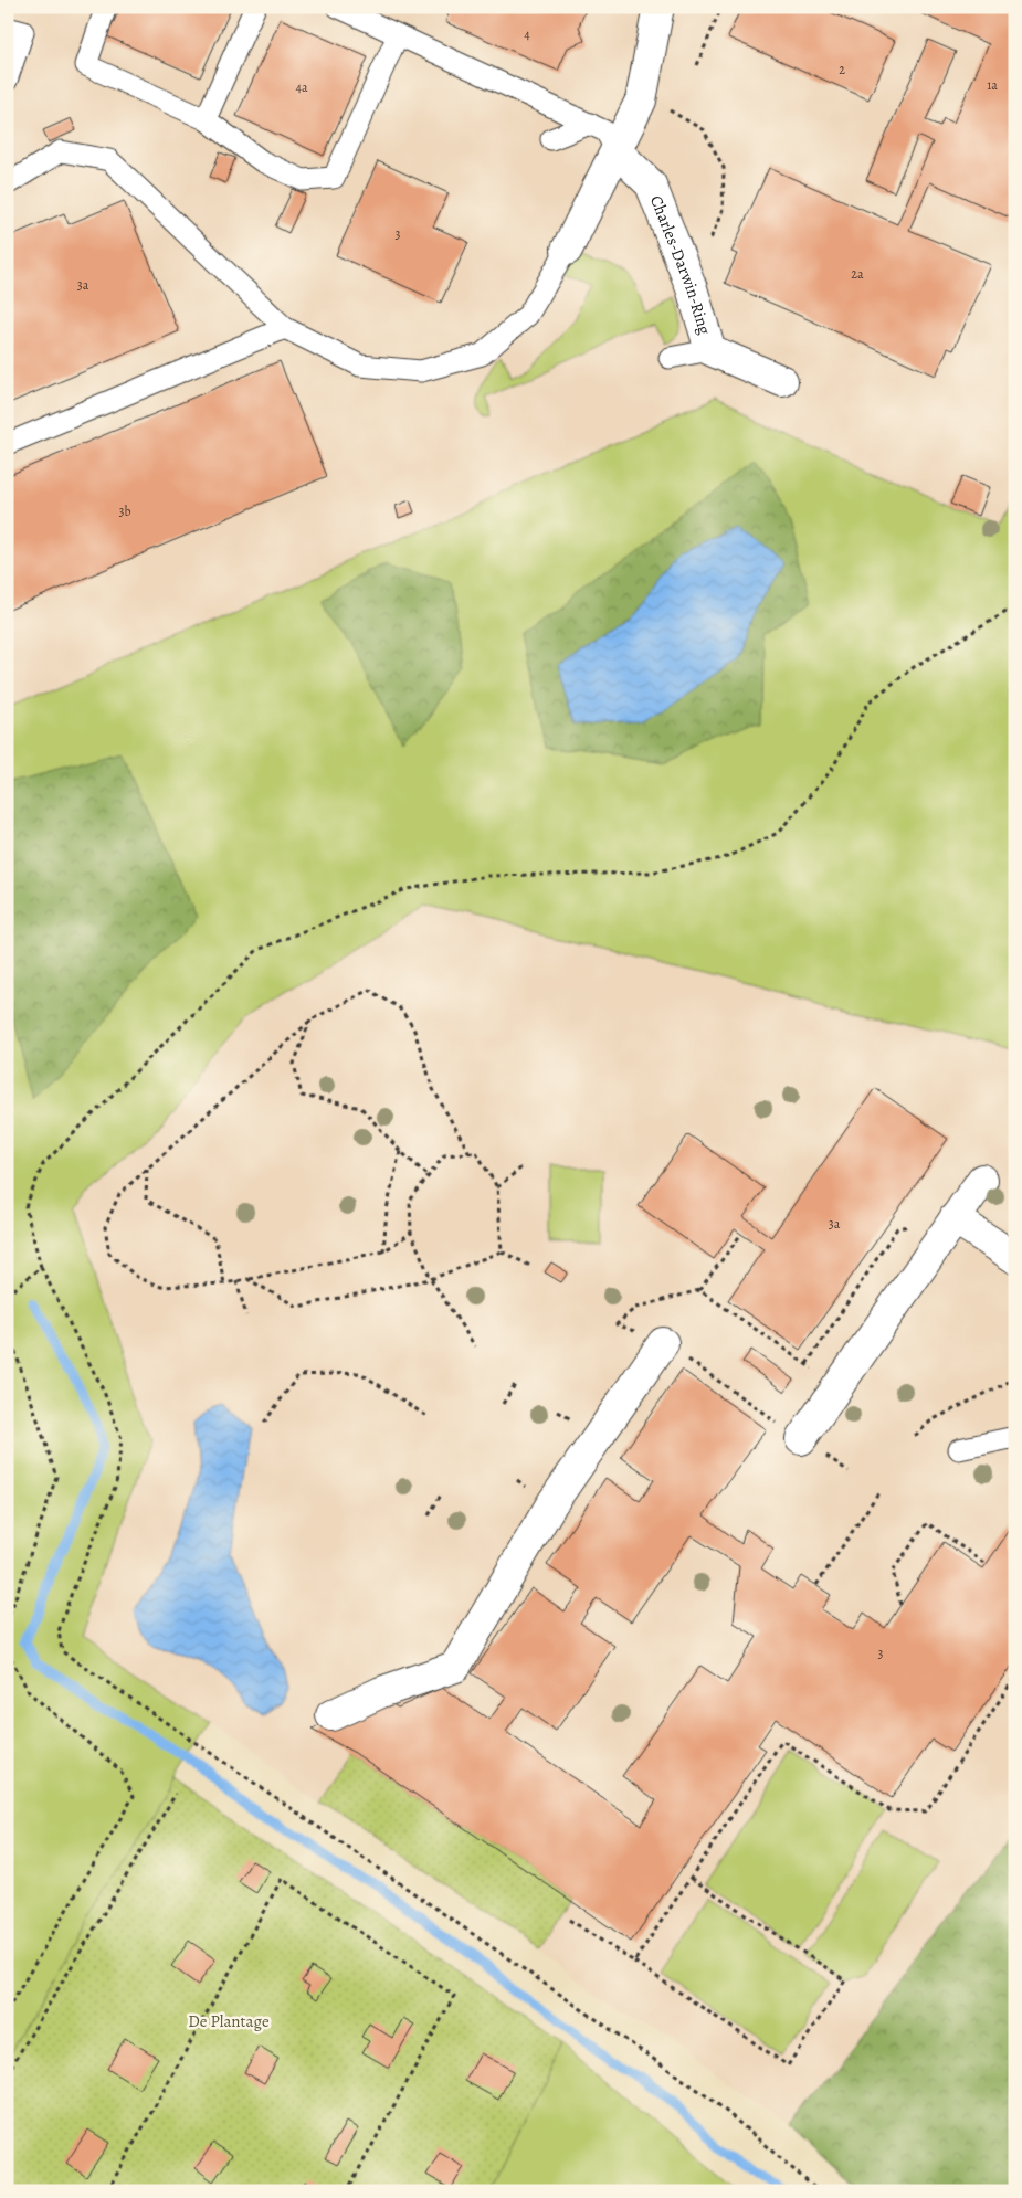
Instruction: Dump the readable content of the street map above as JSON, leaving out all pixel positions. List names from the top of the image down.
{
  "streets": {
    "street": ["Charles-Darwin-Ring"]
  },
  "parks": ["De Plantage"],
  "house_numbers": [
    "4",
    "2",
    "1a",
    "4a",
    "3",
    "2a",
    "3a",
    "3b",
    "3a",
    "3"
  ]
}
